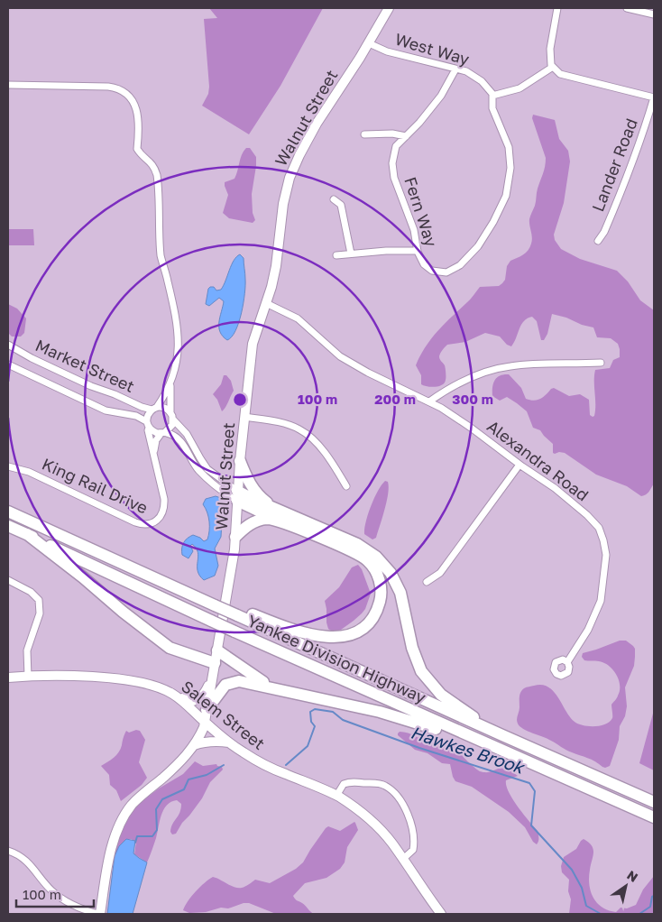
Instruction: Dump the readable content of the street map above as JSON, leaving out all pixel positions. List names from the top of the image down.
{
  "streets": {
    "highway": ["Yankee Division Highway"],
    "main road": ["Walnut Street", "Salem Street"],
    "street": [
      "West Way",
      "Lander Road",
      "Fern Way",
      "Market Street",
      "Alexandra Road",
      "King Rail Drive"
    ]
  },
  "crossings": [
    ["West Way", "Walnut Street"],
    ["West Way", "Fern Way"],
    ["Walnut Street", "Market Street"],
    ["Walnut Street", "Alexandra Road"],
    ["Walnut Street", "Salem Street"],
    ["Market Street", "King Rail Drive"]
  ],
  "water": ["Hawkes Brook"],
  "scale_bar": "100 m",
  "north": "top right",
  "rings": ["100 m", "200 m", "300 m"]
}
